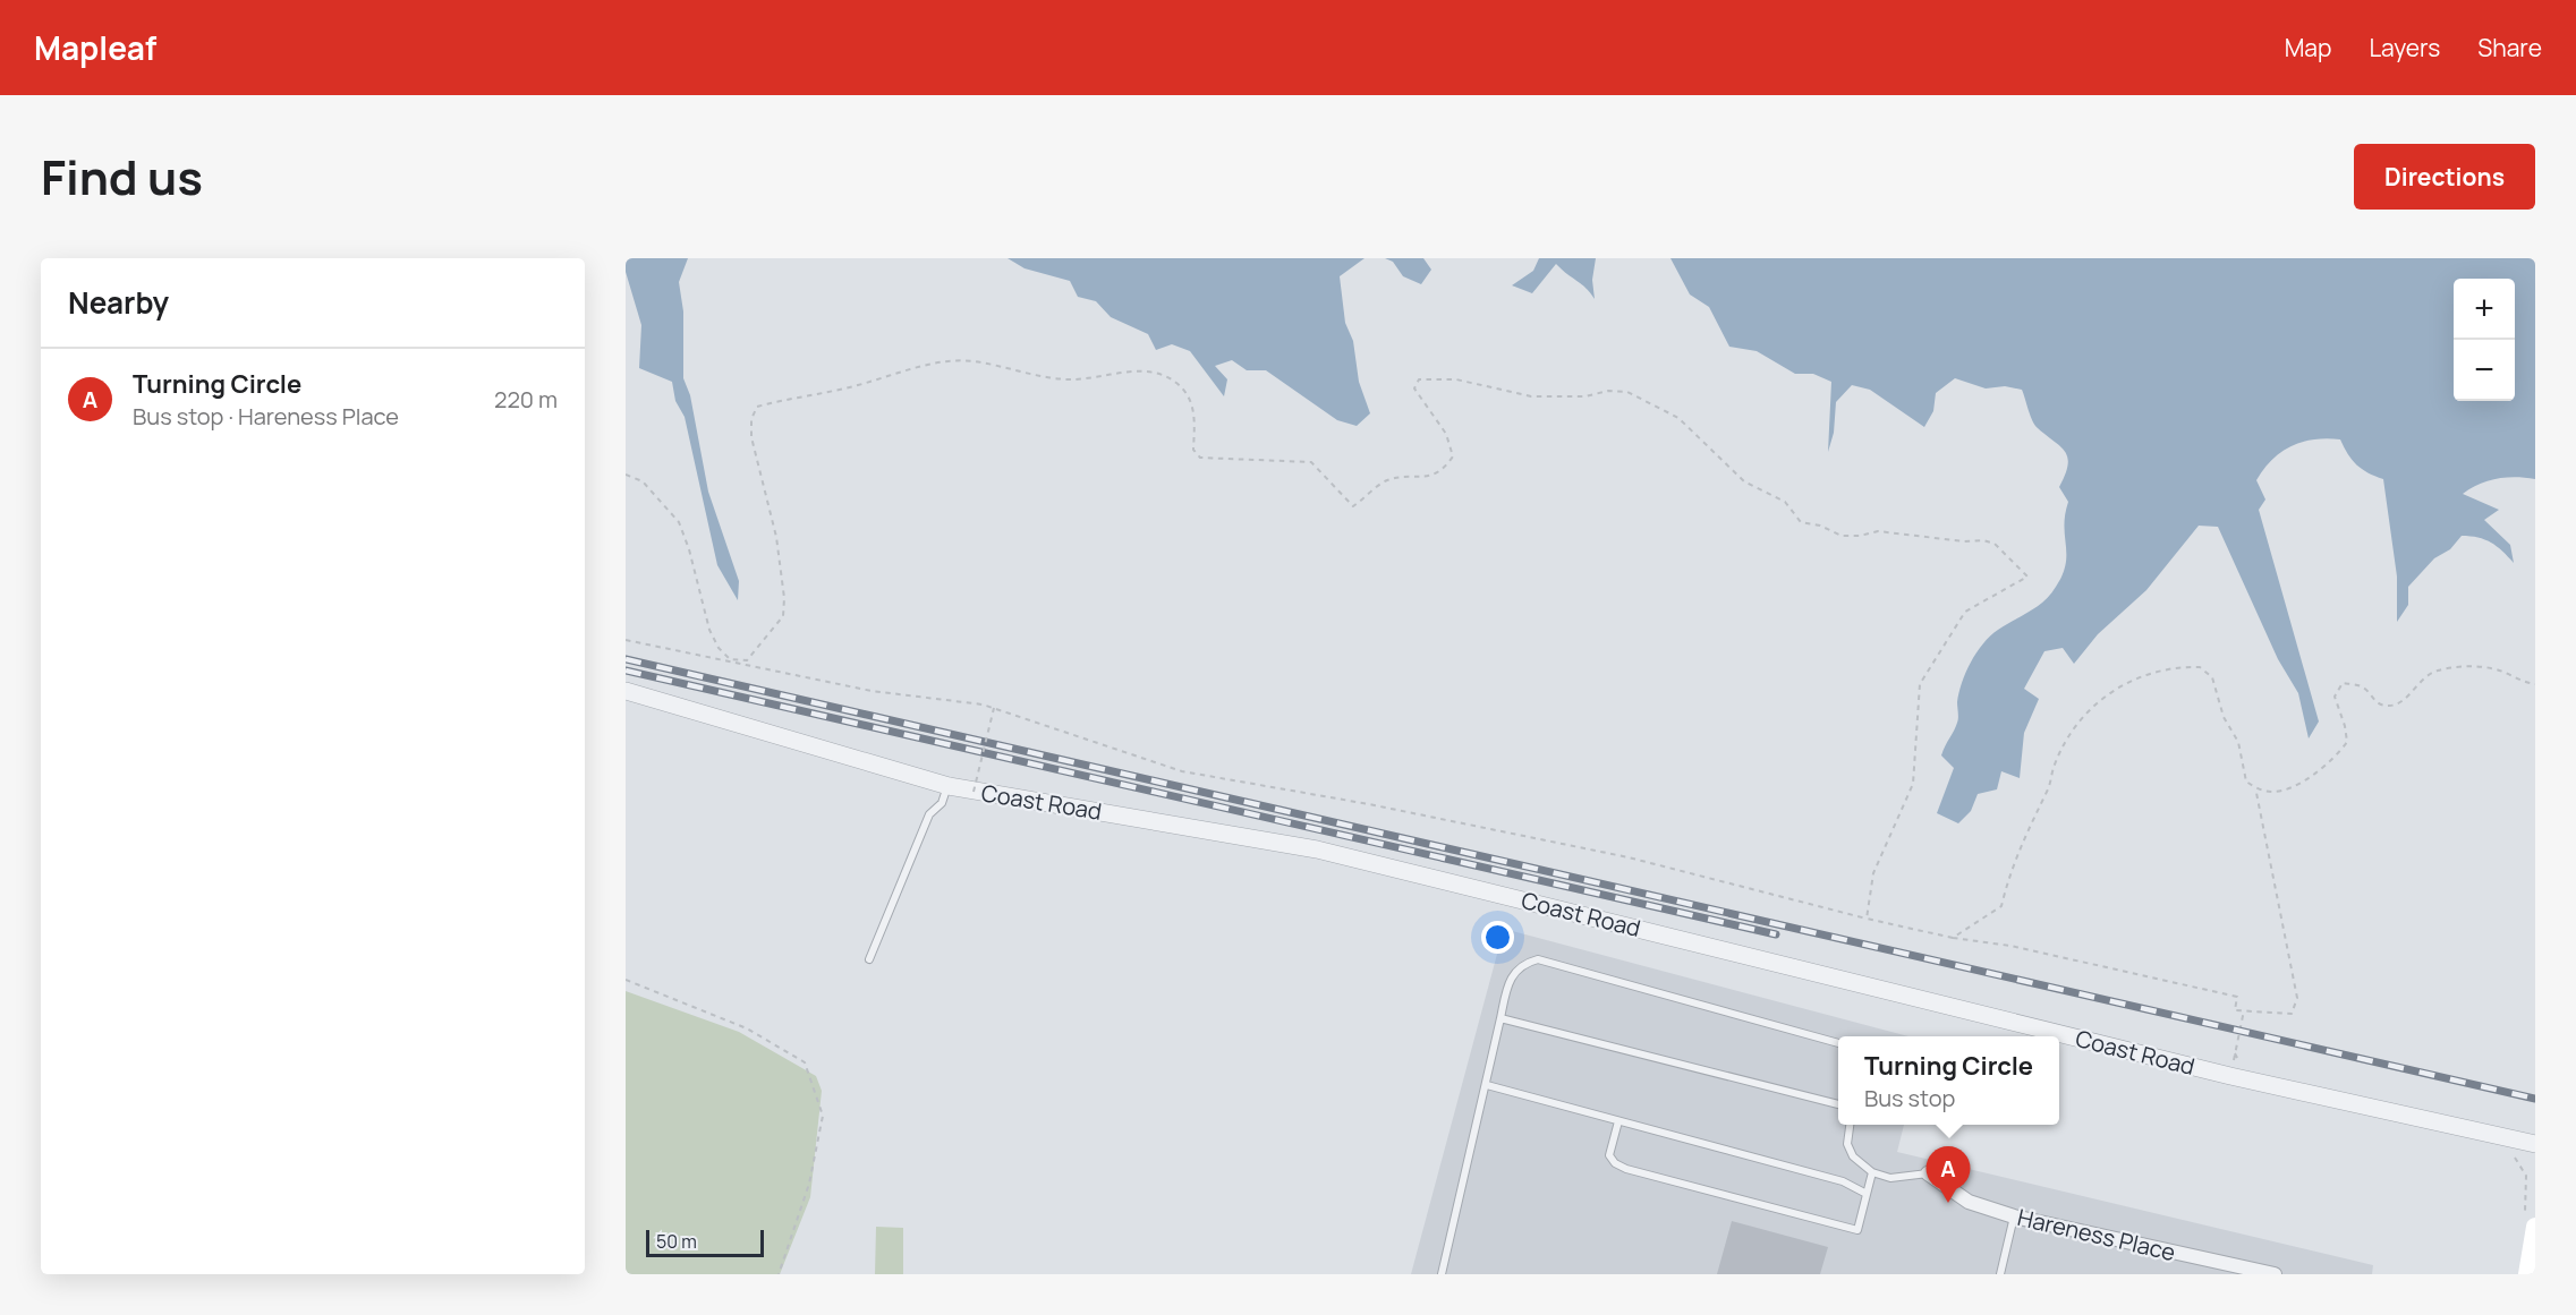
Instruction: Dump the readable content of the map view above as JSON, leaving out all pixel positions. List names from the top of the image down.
{
  "streets": {
    "street": ["Coast Road", "Hareness Place"]
  },
  "scale_bar": "50 m",
  "page": {
    "header": "Mapleaf",
    "nav": ["Map", "Layers", "Share"],
    "title": "Find us",
    "buttons": "Directions",
    "heading": "Nearby",
    "map_buttons": ["+", "−"],
    "list": [
      {
        "mark": "A",
        "name": "Turning Circle",
        "note": "Bus stop · Hareness Place",
        "value": "220 m"
      }
    ],
    "popup": ["Turning Circle", "Bus stop"],
    "pins": "A",
    "scale": "50 m"
  }
}
